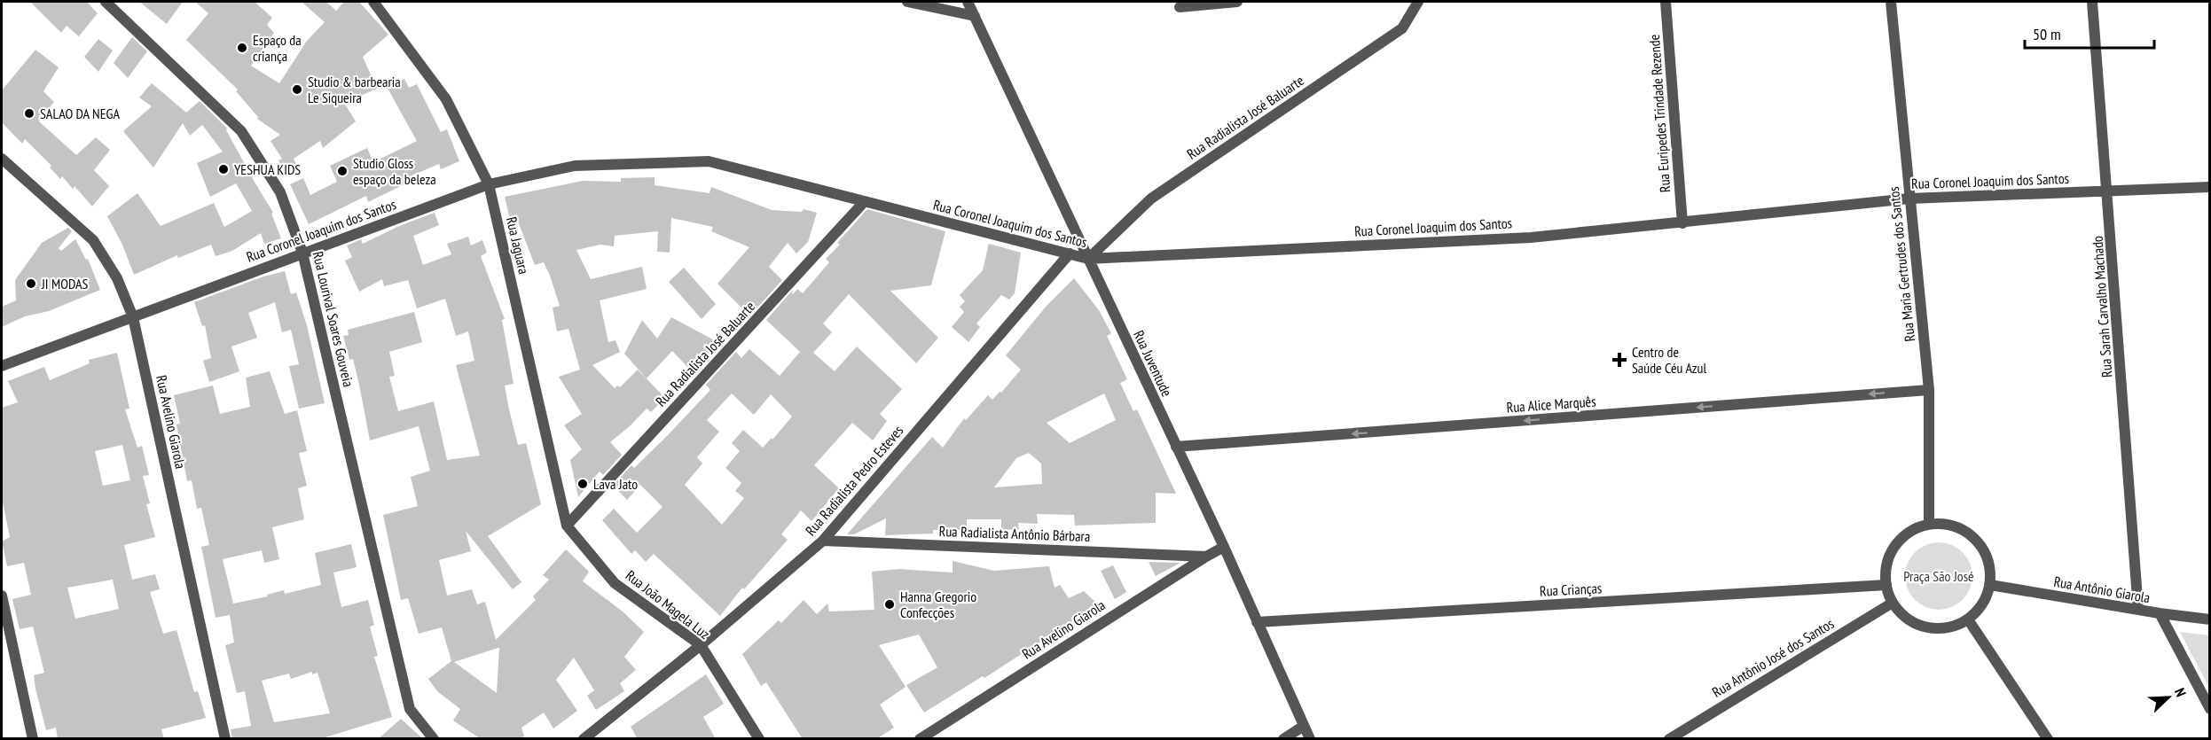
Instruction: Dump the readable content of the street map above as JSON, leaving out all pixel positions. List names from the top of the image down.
{
  "streets": {
    "street": [
      "Rua Euripedes Trindade Rezende",
      "Rua Radialista José Baluarte",
      "Rua Coronel Joaquim dos Santos",
      "Rua Jaguara",
      "Rua Maria Gertrudes dos Santos",
      "Rua Sarah Carvalho Machado",
      "Rua Lourival Soares Gouveia",
      "Rua Juventude",
      "Rua Alice Marquês",
      "Rua Avelino Giarola",
      "Rua Radialista Pedro Esteves",
      "Rua Radialista Antônio Bárbara",
      "Rua Crianças",
      "Rua Antônio Giarola",
      "Rua João Magela Luz",
      "Rua Antônio José dos Santos"
    ]
  },
  "crossings": [
    ["Rua Euripedes Trindade Rezende", "Rua Coronel Joaquim dos Santos"],
    ["Rua Radialista José Baluarte", "Rua Coronel Joaquim dos Santos"],
    ["Rua Radialista José Baluarte", "Rua Jaguara"],
    ["Rua Radialista José Baluarte", "Rua Juventude"],
    ["Rua Radialista José Baluarte", "Rua João Magela Luz"],
    ["Rua Coronel Joaquim dos Santos", "Rua Jaguara"],
    ["Rua Coronel Joaquim dos Santos", "Rua Maria Gertrudes dos Santos"],
    ["Rua Coronel Joaquim dos Santos", "Rua Sarah Carvalho Machado"],
    ["Rua Coronel Joaquim dos Santos", "Rua Lourival Soares Gouveia"],
    ["Rua Coronel Joaquim dos Santos", "Rua Juventude"],
    ["Rua Coronel Joaquim dos Santos", "Rua Avelino Giarola"],
    ["Rua Coronel Joaquim dos Santos", "Rua Radialista Pedro Esteves"],
    ["Rua Jaguara", "Rua João Magela Luz"],
    ["Rua Maria Gertrudes dos Santos", "Rua Alice Marquês"],
    ["Rua Maria Gertrudes dos Santos", "Rua Crianças"],
    ["Rua Maria Gertrudes dos Santos", "Rua Antônio Giarola"],
    ["Rua Maria Gertrudes dos Santos", "Rua Antônio José dos Santos"],
    ["Rua Sarah Carvalho Machado", "Rua Antônio Giarola"],
    ["Rua Juventude", "Rua Alice Marquês"],
    ["Rua Juventude", "Rua Avelino Giarola"],
    ["Rua Juventude", "Rua Crianças"],
    ["Rua Avelino Giarola", "Rua Radialista Antônio Bárbara"],
    ["Rua Radialista Pedro Esteves", "Rua Radialista Antônio Bárbara"],
    ["Rua Radialista Pedro Esteves", "Rua João Magela Luz"],
    ["Rua Crianças", "Rua Antônio Giarola"],
    ["Rua Crianças", "Rua Antônio José dos Santos"],
    ["Rua Antônio Giarola", "Rua Antônio José dos Santos"]
  ],
  "one_way": ["Rua Alice Marquês"],
  "parks": ["Praça São José"],
  "places": {
    "other": [
      "Espaço da criança",
      "Studio & barbearia Le Siqueira",
      "SALAO DA NEGA",
      "YESHUA KIDS",
      "Studio Gloss espaço da beleza",
      "JI MODAS",
      "Lava Jato",
      "Hanna Gregorio Confecções"
    ],
    "health": ["Centro de Saúde Céu Azul"]
  },
  "scale_bar": "50 m",
  "north": "top right"
}
